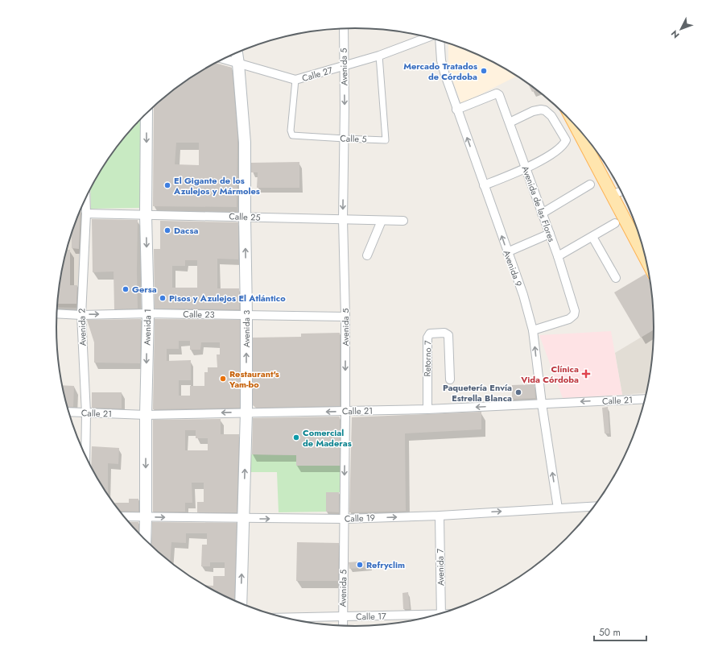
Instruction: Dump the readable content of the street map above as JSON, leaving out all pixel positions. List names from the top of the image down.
{
  "streets": {
    "main road": ["Avenida 1", "Avenida 3"],
    "street": [
      "Avenida 5",
      "Calle 27",
      "Calle 5",
      "Avenida de las Flores",
      "Calle 25",
      "Avenida 9",
      "Calle 23",
      "Avenida 2",
      "Retorno 7",
      "Calle 21",
      "Calle 19",
      "Avenida 7",
      "Calle 17"
    ]
  },
  "crossings": [
    ["Avenida 5", "Calle 27"],
    ["Avenida 5", "Calle 5"],
    ["Avenida 5", "Calle 25"],
    ["Avenida 5", "Calle 23"],
    ["Avenida 5", "Calle 21"],
    ["Avenida 5", "Calle 19"],
    ["Avenida 5", "Calle 17"],
    ["Calle 27", "Calle 5"],
    ["Calle 27", "Avenida 3"],
    ["Avenida de las Flores", "Avenida 9"],
    ["Calle 25", "Avenida 2"],
    ["Calle 25", "Avenida 1"],
    ["Calle 25", "Avenida 3"],
    ["Avenida 9", "Calle 21"],
    ["Avenida 9", "Calle 19"],
    ["Calle 23", "Avenida 2"],
    ["Calle 23", "Avenida 1"],
    ["Calle 23", "Avenida 3"],
    ["Avenida 2", "Calle 21"],
    ["Avenida 1", "Calle 21"],
    ["Avenida 1", "Calle 19"],
    ["Avenida 3", "Calle 21"],
    ["Avenida 3", "Calle 19"],
    ["Retorno 7", "Calle 21"],
    ["Calle 19", "Avenida 7"]
  ],
  "one_way": [
    "Avenida 5",
    "Avenida 9",
    "Avenida 1",
    "Avenida 3",
    "Calle 21",
    "Calle 19"
  ],
  "places": {
    "other": [
      "Mercado Tratados de Córdoba",
      "El Gigante de los Azulejos y Mármoles",
      "Dacsa",
      "Gersa",
      "Pisos y Azulejos El Atlántico",
      "Restaurant's Yam-bo",
      "Paquetería Envía Estrella Blanca",
      "Comercial de Maderas",
      "Refryclim"
    ],
    "health": ["Clínica Vida Córdoba"]
  },
  "scale_bar": "50 m",
  "north": "bottom left"
}
